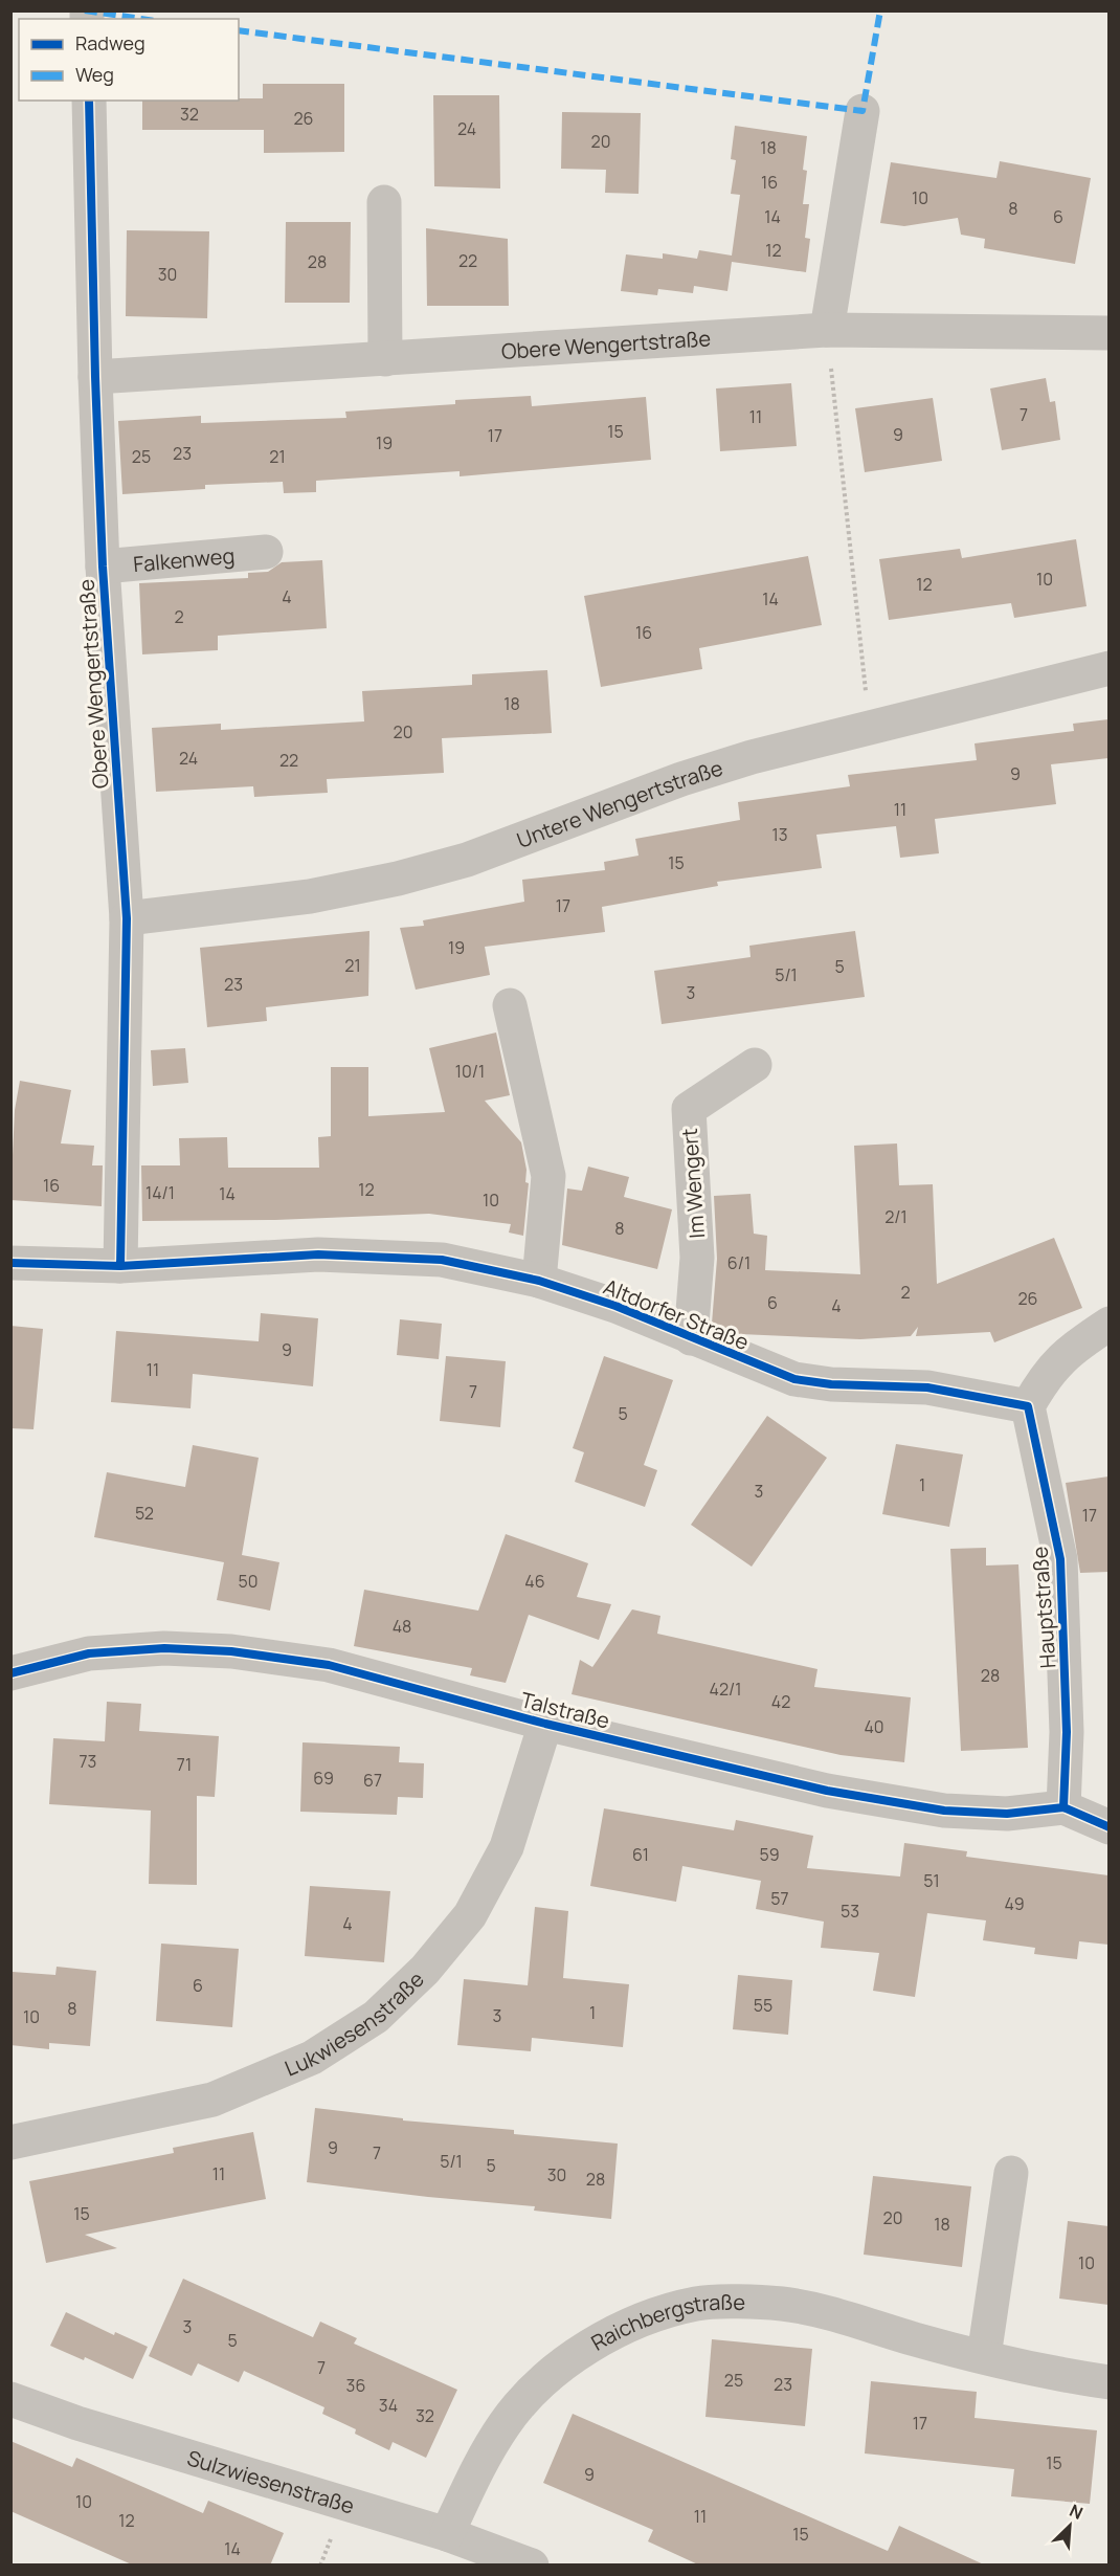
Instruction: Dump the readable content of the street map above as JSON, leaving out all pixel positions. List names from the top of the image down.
{
  "streets": {
    "street": [
      "Obere Wengertstraße",
      "Falkenweg",
      "Untere Wengertstraße",
      "Im Wengert",
      "Altdorfer Straße",
      "Hauptstraße",
      "Talstraße",
      "Lukwiesenstraße",
      "Raichbergstraße",
      "Sulzwiesenstraße"
    ]
  },
  "crossings": [
    ["Obere Wengertstraße", "Falkenweg"],
    ["Obere Wengertstraße", "Untere Wengertstraße"],
    ["Obere Wengertstraße", "Altdorfer Straße"],
    ["Im Wengert", "Altdorfer Straße"],
    ["Altdorfer Straße", "Hauptstraße"],
    ["Hauptstraße", "Talstraße"],
    ["Talstraße", "Lukwiesenstraße"],
    ["Raichbergstraße", "Sulzwiesenstraße"]
  ],
  "house_numbers": [
    "32",
    "26",
    "24",
    "20",
    "18",
    "16",
    "10",
    "8",
    "14",
    "6",
    "12",
    "22",
    "28",
    "30",
    "7",
    "11",
    "15",
    "9",
    "17",
    "19",
    "23",
    "25",
    "21",
    "10",
    "12",
    "4",
    "14",
    "2",
    "16",
    "18",
    "20",
    "24",
    "22",
    "9",
    "11",
    "13",
    "15",
    "17",
    "19",
    "21",
    "5",
    "5/1",
    "23",
    "3",
    "10/1",
    "16",
    "12",
    "14/1",
    "14",
    "10",
    "2/1",
    "8",
    "6/1",
    "2",
    "26",
    "6",
    "4",
    "9",
    "11",
    "7",
    "5",
    "1",
    "3",
    "52",
    "17",
    "50",
    "46",
    "48",
    "28",
    "42/1",
    "42",
    "40",
    "73",
    "71",
    "69",
    "67",
    "61",
    "59",
    "51",
    "57",
    "49",
    "53",
    "4",
    "6",
    "55",
    "8",
    "1",
    "3",
    "10",
    "9",
    "7",
    "5/1",
    "5",
    "11",
    "30",
    "28",
    "15",
    "20",
    "18",
    "10",
    "3",
    "5",
    "7",
    "25",
    "23",
    "36",
    "34",
    "32",
    "17",
    "15",
    "9",
    "10",
    "11",
    "12",
    "15",
    "14"
  ],
  "legend": ["Radweg", "Weg"],
  "north": "top right"
}
